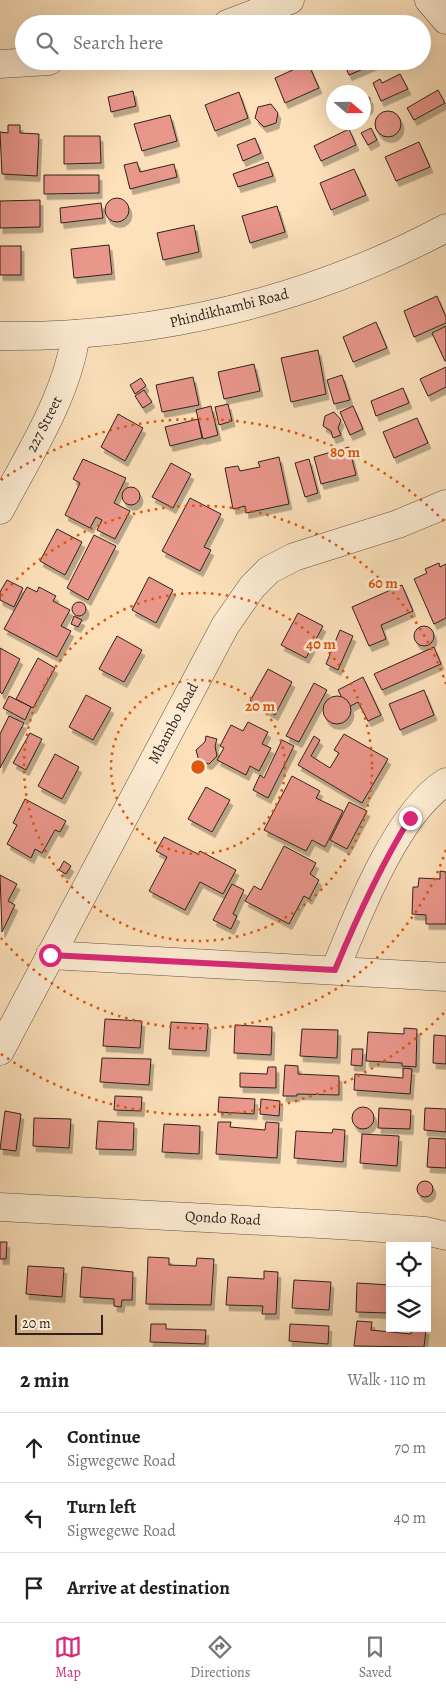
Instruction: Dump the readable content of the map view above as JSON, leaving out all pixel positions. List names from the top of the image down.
{
  "streets": {
    "street": [
      "Phindikhambi Road",
      "227 Street",
      "Mbambo Road",
      "Qondo Road"
    ]
  },
  "crossings": [
    ["Phindikhambi Road", "227 Street"]
  ],
  "scale_bar": "20 m",
  "north": "right",
  "page": {
    "search": "Search here",
    "scale": "20 m",
    "heading": ["2 min", "Walk · 110 m"],
    "list": [
      ["Continue", "Sigwegewe Road", "70 m"],
      ["Turn left", "Sigwegewe Road", "40 m"],
      "Arrive at destination"
    ],
    "nav": ["Map", "Directions", "Saved"]
  },
  "rings": [
    "80 m",
    "60 m",
    "40 m",
    "20 m"
  ]
}
